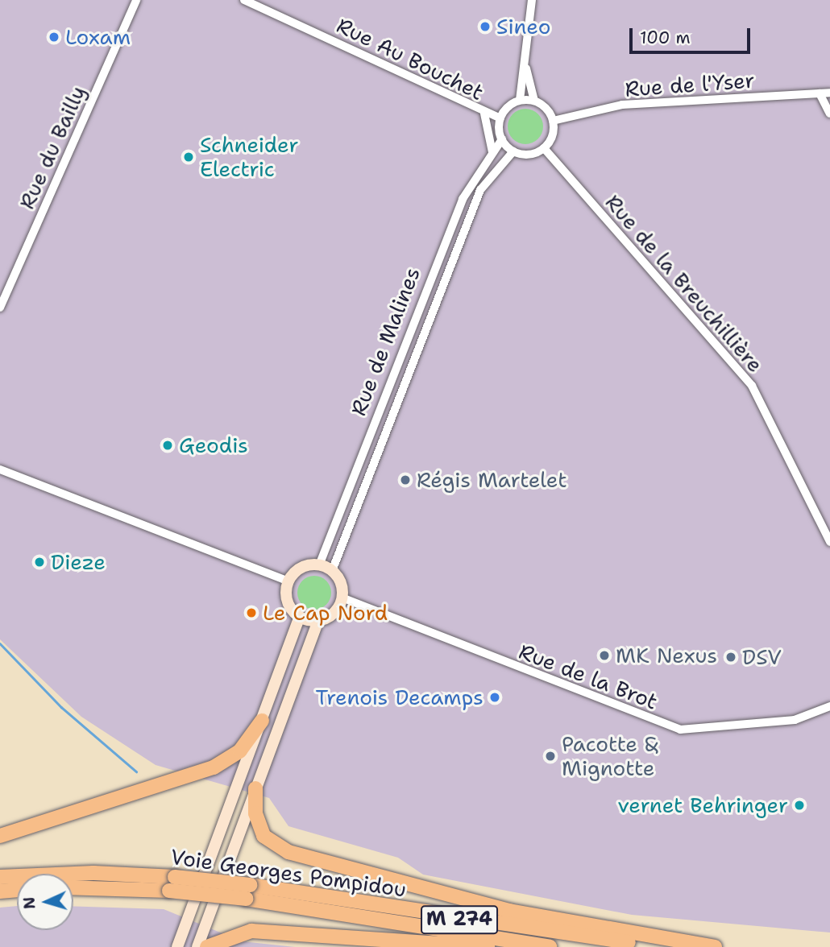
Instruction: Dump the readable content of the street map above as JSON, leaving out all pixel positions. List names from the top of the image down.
{
  "streets": {
    "highway": ["Voie Georges Pompidou", "M 274"],
    "street": [
      "Rue Au Bouchet",
      "Rue de l'Yser",
      "Rue du Bailly",
      "Rue de la Breuchillière",
      "Rue de Malines",
      "Rue de la Brot"
    ]
  },
  "crossings": [
    ["Rue Au Bouchet", "Rue de l'Yser"],
    ["Rue Au Bouchet", "Rue de la Breuchillière"],
    ["Rue Au Bouchet", "Rue de Malines"],
    ["Rue de l'Yser", "Rue de la Breuchillière"],
    ["Rue de l'Yser", "Rue de Malines"],
    ["Rue de la Breuchillière", "Rue de Malines"],
    ["Rue de Malines", "Rue de la Brot"]
  ],
  "places": [
    "Sineo",
    "Loxam",
    "Schneider Electric",
    "Geodis",
    "Régis Martelet",
    "Dieze",
    "Le Cap Nord",
    "MK Nexus",
    "DSV",
    "Trenois Decamps",
    "Pacotte & Mignotte",
    "vernet Behringer"
  ],
  "scale_bar": "100 m",
  "north": "left"
}
